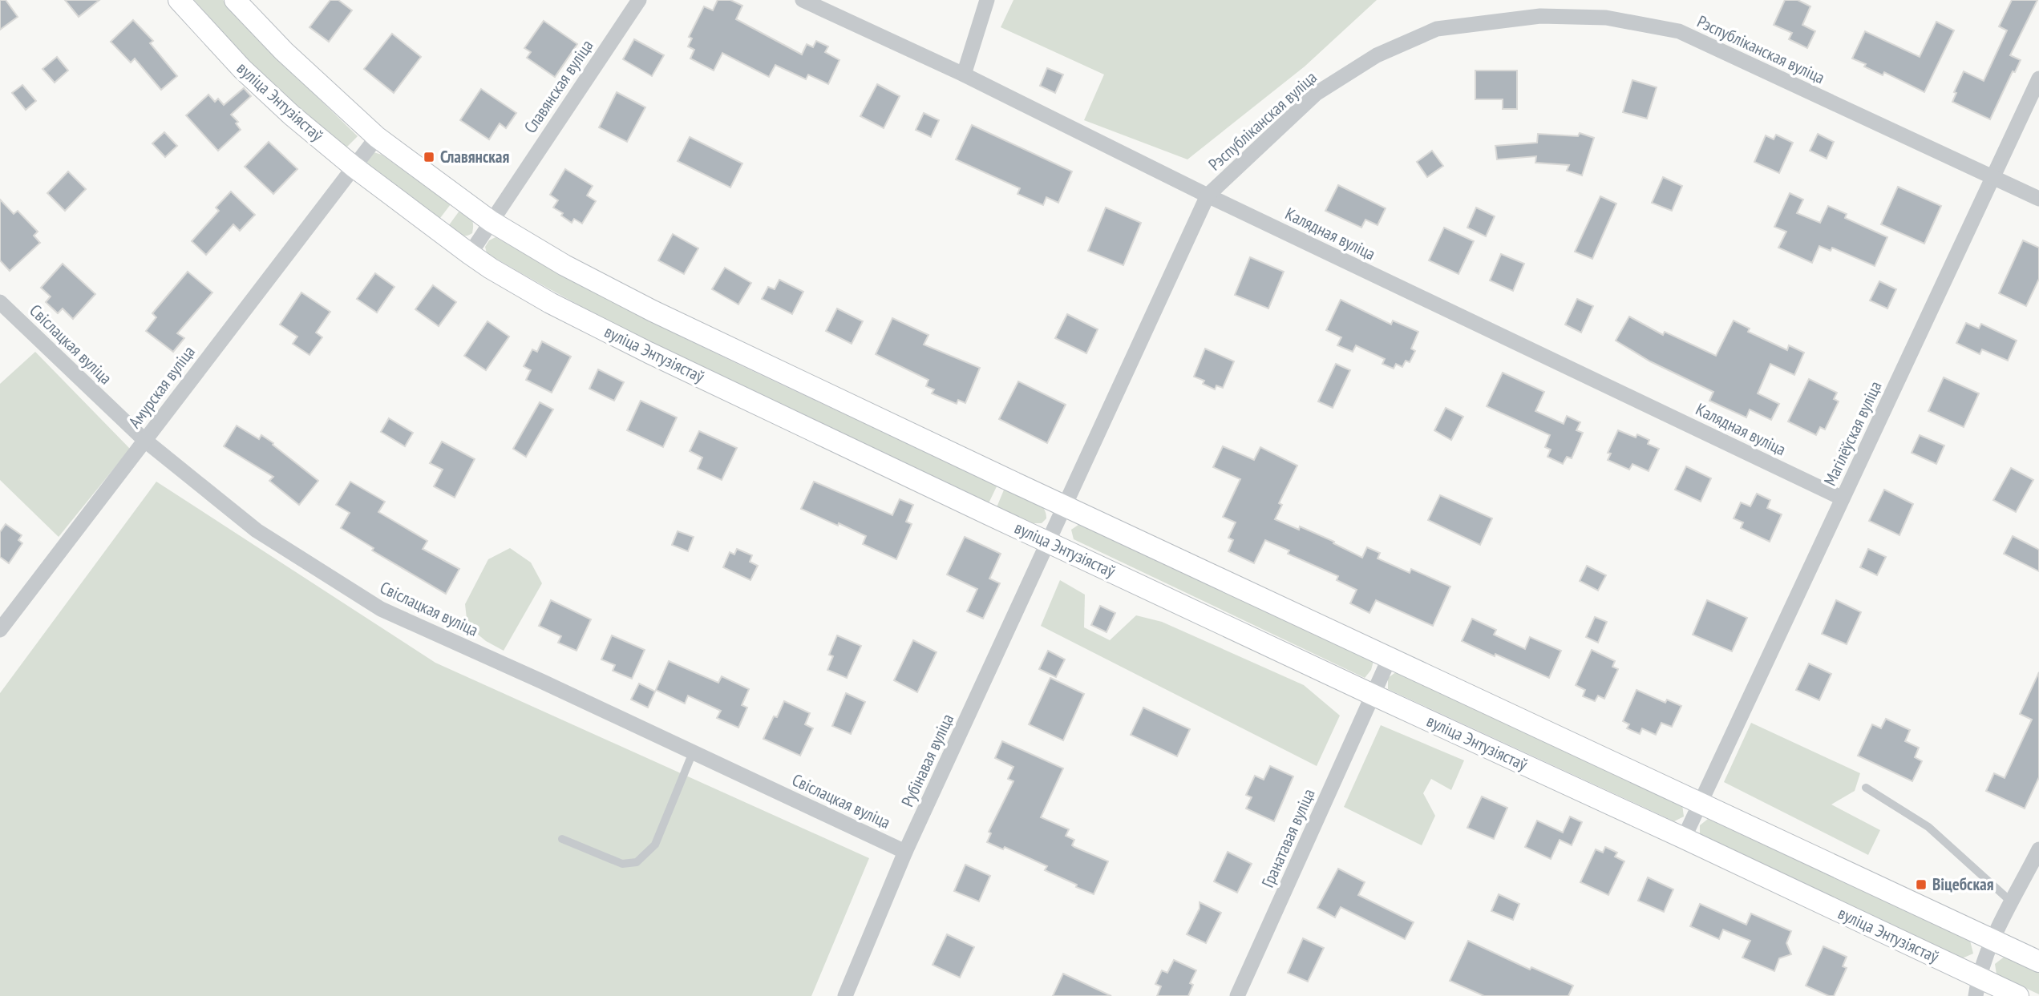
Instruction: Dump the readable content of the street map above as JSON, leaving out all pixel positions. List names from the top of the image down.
{
  "streets": {
    "street": [
      "Рэспубліканская вуліца",
      "Славянская вуліца",
      "вуліца Энтузіястаў",
      "Калядная вуліца",
      "Свіслацкая вуліца",
      "Амурская вуліца",
      "Магілёўская вуліца",
      "Рубінавая вуліца",
      "Гранатавая вуліца"
    ]
  },
  "crossings": [
    ["Рэспубліканская вуліца", "вуліца Энтузіястаў"],
    ["Рэспубліканская вуліца", "Калядная вуліца"],
    ["Рэспубліканская вуліца", "Магілёўская вуліца"],
    ["Рэспубліканская вуліца", "Рубінавая вуліца"],
    ["Славянская вуліца", "вуліца Энтузіястаў"],
    ["вуліца Энтузіястаў", "Амурская вуліца"],
    ["вуліца Энтузіястаў", "Магілёўская вуліца"],
    ["вуліца Энтузіястаў", "Рубінавая вуліца"],
    ["вуліца Энтузіястаў", "Гранатавая вуліца"],
    ["Калядная вуліца", "Магілёўская вуліца"],
    ["Свіслацкая вуліца", "Амурская вуліца"],
    ["Свіслацкая вуліца", "Рубінавая вуліца"]
  ],
  "places": {
    "transit": ["Славянская", "Віцебская"]
  }
}
